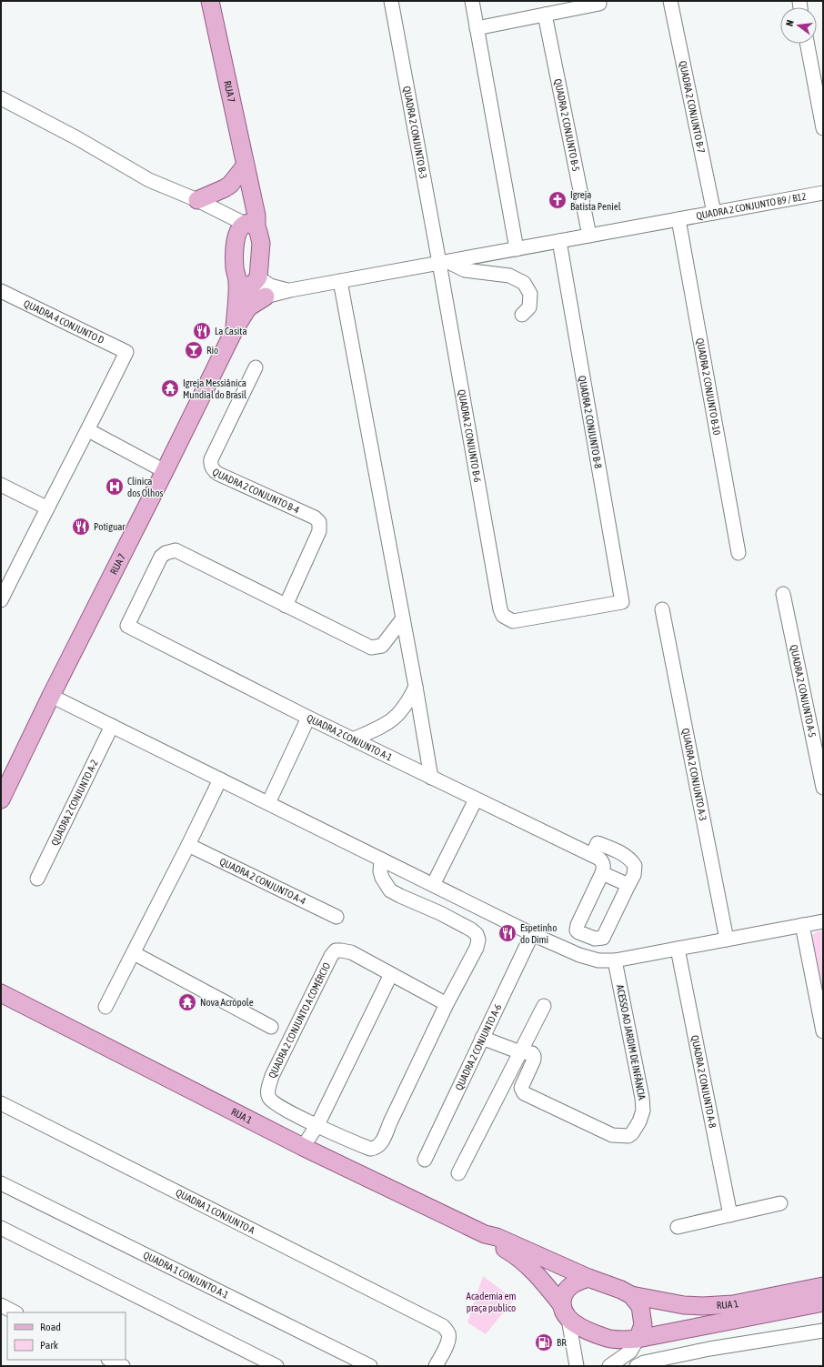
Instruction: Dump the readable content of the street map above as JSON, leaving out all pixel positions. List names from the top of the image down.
{
  "streets": {
    "main road": ["RUA 7", "RUA 1"],
    "street": [
      "QUADRA 2 CONJUNTO B-7",
      "QUADRA 2 CONJUNTO B-5",
      "QUADRA 2 CONJUNTO B-3",
      "QUADRA 2 CONJUNTO B9 / B12",
      "QUADRA 4 CONJUNTO D",
      "QUADRA 2 CONJUNTO B-10",
      "QUADRA 2 CONJUNTO B-8",
      "QUADRA 2 CONJUNTO B-6",
      "QUADRA 2 CONJUNTO B-4",
      "QUADRA 2 CONJUNTO A-5",
      "QUADRA 2 CONJUNTO A-1",
      "QUADRA 2 CONJUNTO A-3",
      "QUADRA 2 CONJUNTO A-2",
      "QUADRA 2 CONJUNTO A-4",
      "QUADRA 2 CONJUNTO A COMÉRCIO",
      "ACESSO AO JARDIM DE INFÂNCIA",
      "QUADRA 2 CONJUNTO A-6",
      "QUADRA 2 CONJUNTO A-8",
      "QUADRA 1 CONJUNTO A",
      "QUADRA 1 CONJUNTO A-1"
    ]
  },
  "crossings": [
    ["QUADRA 2 CONJUNTO B-7", "QUADRA 2 CONJUNTO B9 / B12"],
    ["QUADRA 2 CONJUNTO B-5", "QUADRA 2 CONJUNTO B9 / B12"],
    ["QUADRA 2 CONJUNTO B-3", "QUADRA 2 CONJUNTO B9 / B12"],
    ["QUADRA 2 CONJUNTO B-3", "QUADRA 2 CONJUNTO B-6"],
    ["QUADRA 2 CONJUNTO B9 / B12", "QUADRA 2 CONJUNTO B-10"],
    ["QUADRA 2 CONJUNTO B9 / B12", "QUADRA 2 CONJUNTO B-8"],
    ["QUADRA 2 CONJUNTO B9 / B12", "QUADRA 2 CONJUNTO B-6"],
    ["QUADRA 2 CONJUNTO B-8", "QUADRA 2 CONJUNTO B-6"]
  ],
  "parks": ["Academia em praça publico"],
  "places": {
    "church": ["Igreja Batista Peniel"],
    "restaurant": ["La Casita", "Potiguar", "Espetinho do Dimi"],
    "bar": ["Rio"],
    "temple": ["Igreja Messiânica Mundial do Brasil", "Nova Acrópole"],
    "hospital": ["Clinica dos Olhos"],
    "fuel station": ["BR"]
  },
  "legend": ["Road", "Park"],
  "north": "left"
}
